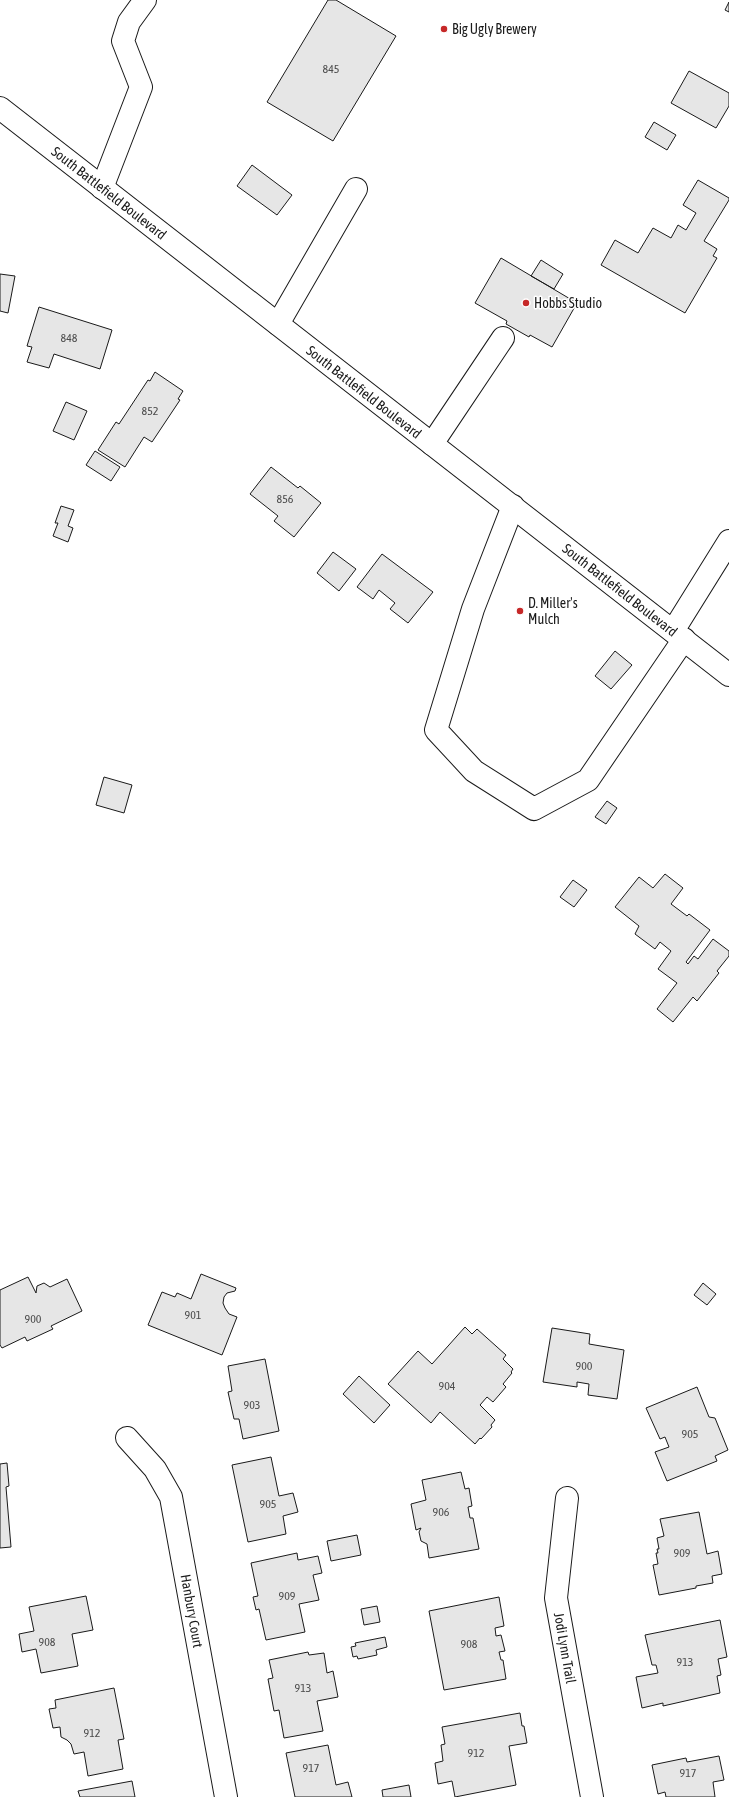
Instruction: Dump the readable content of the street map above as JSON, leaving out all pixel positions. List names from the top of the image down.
{
  "streets": {
    "main road": ["South Battlefield Boulevard", "Hanbury Court", "Jodi Lynn Trail"]
  },
  "places": ["Big Ugly Brewery", "Hobbs Studio", "D. Miller's Mulch"],
  "house_numbers": [
    "845",
    "848",
    "852",
    "856",
    "901",
    "900",
    "900",
    "904",
    "903",
    "905",
    "905",
    "906",
    "909",
    "909",
    "908",
    "908",
    "913",
    "913",
    "912",
    "912",
    "917",
    "917"
  ]
}
